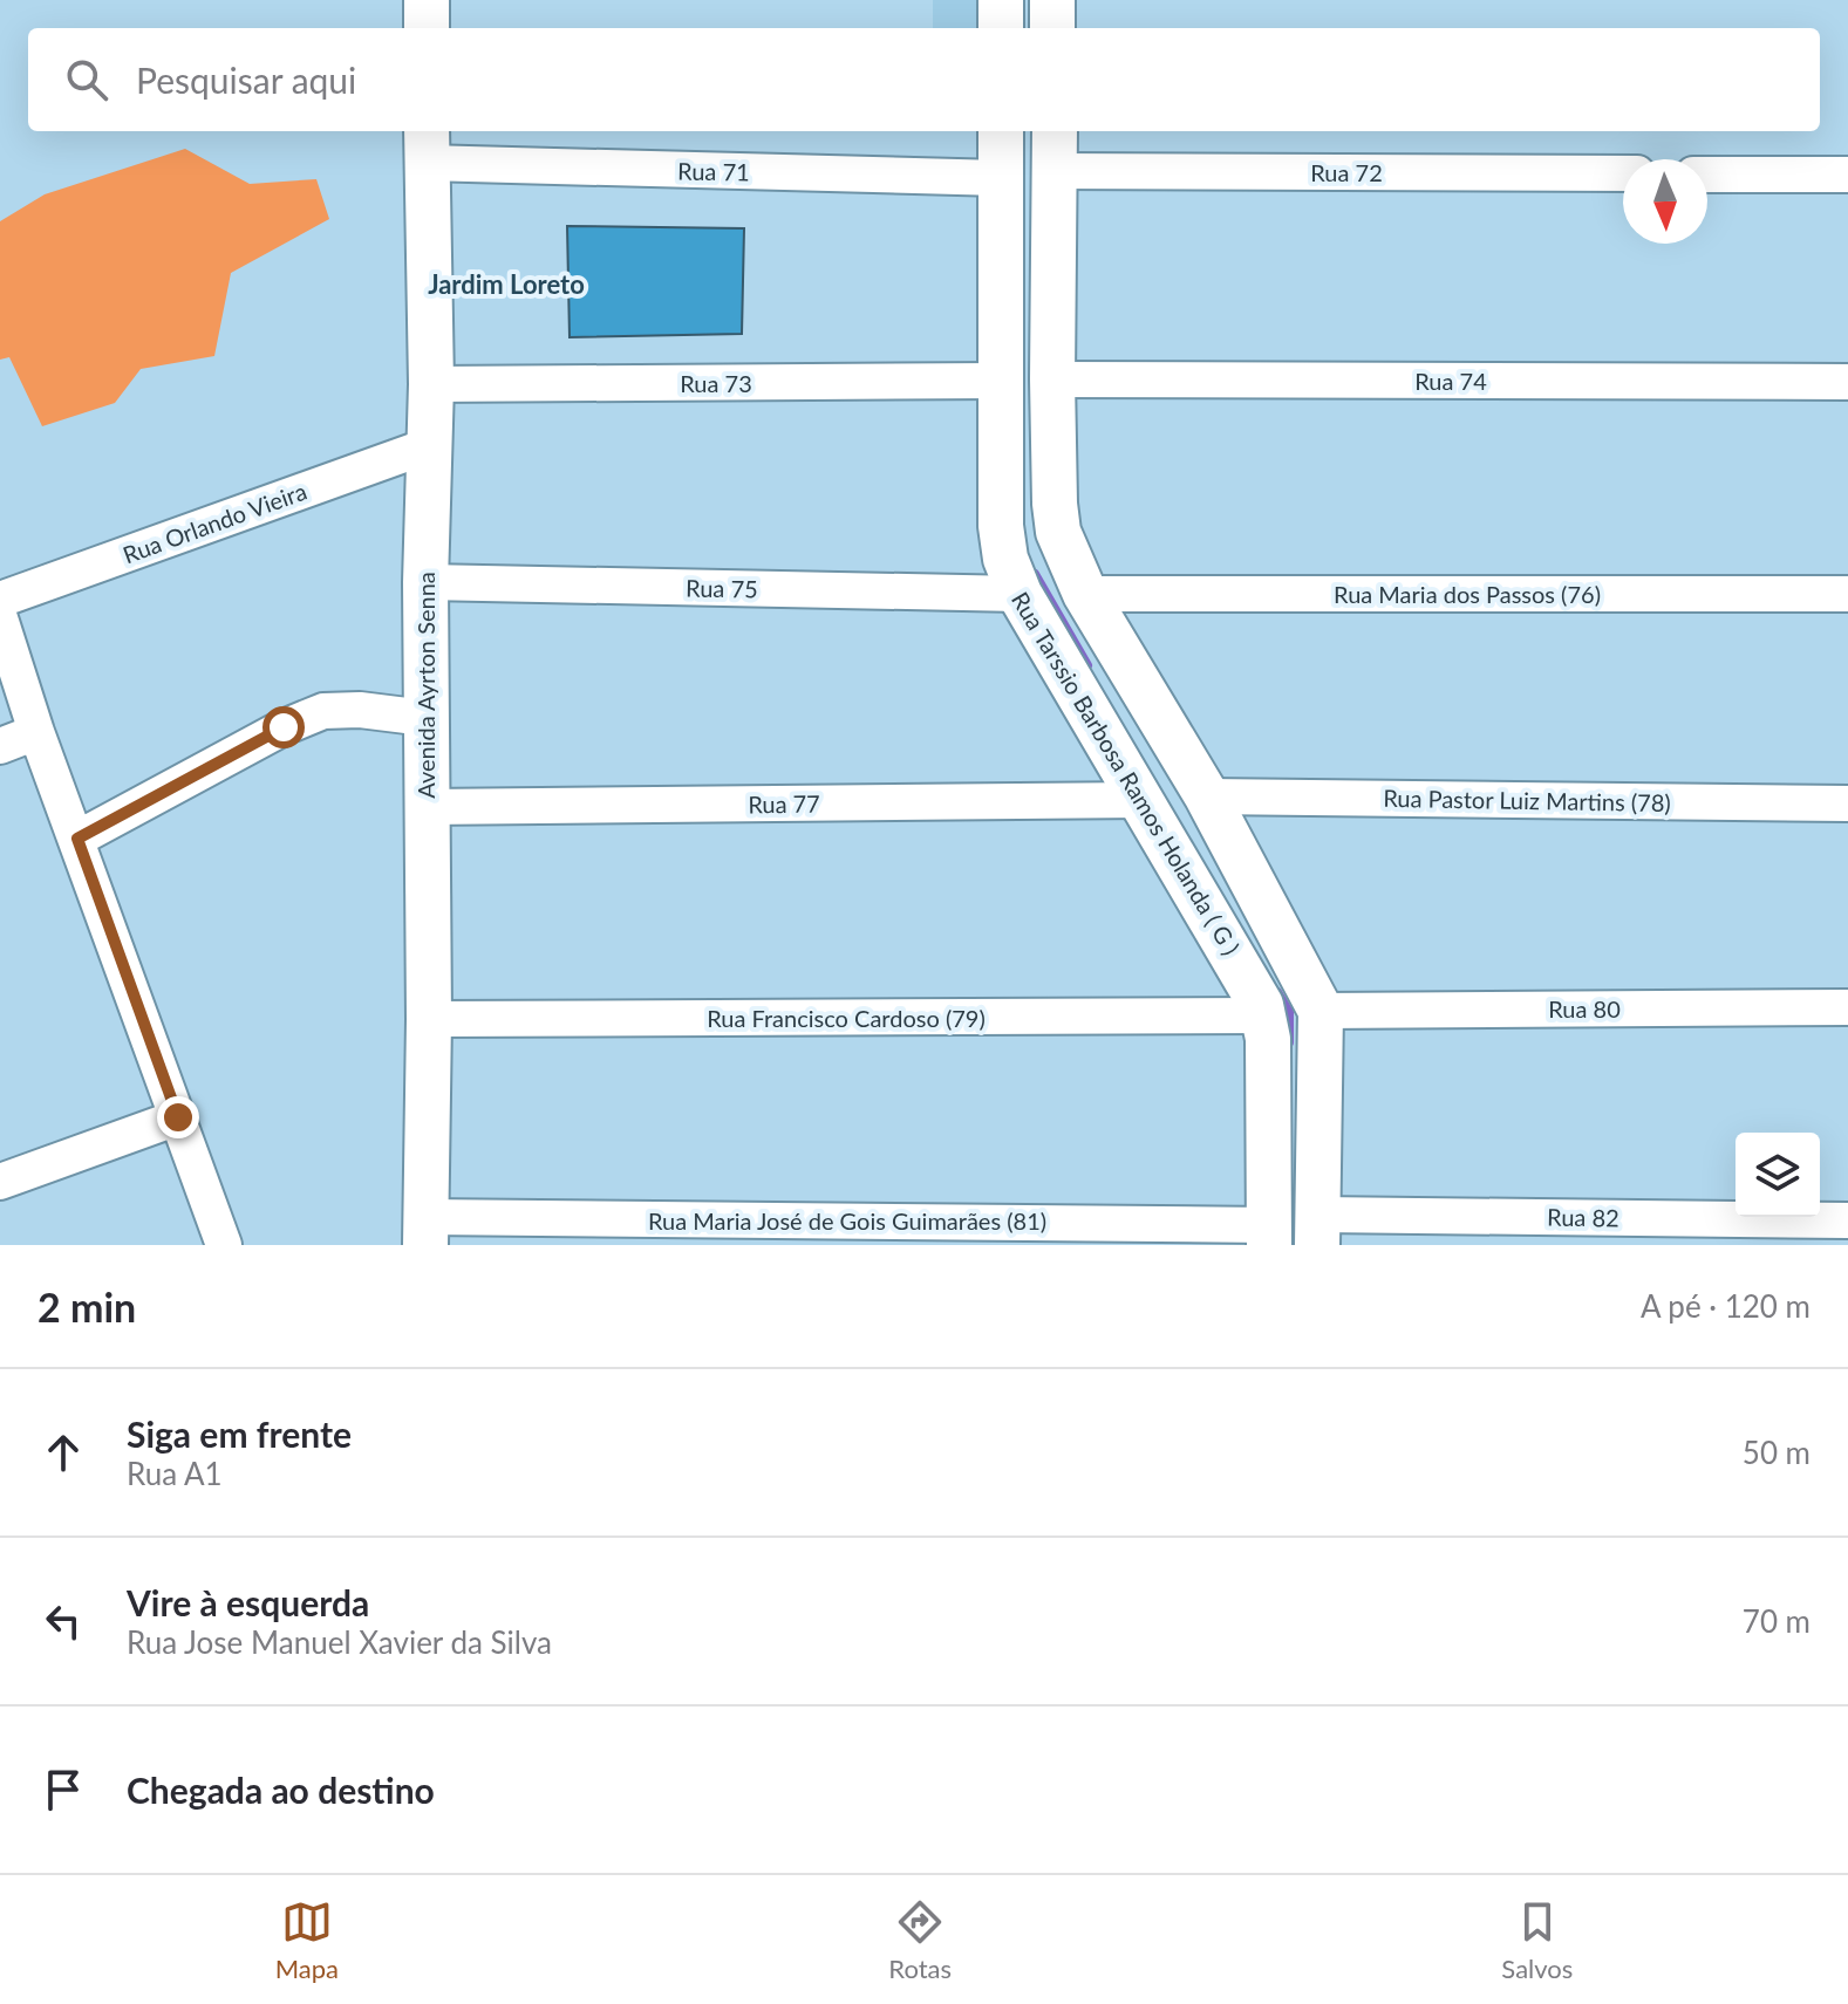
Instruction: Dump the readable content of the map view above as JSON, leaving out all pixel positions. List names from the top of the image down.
{
  "streets": {
    "street": [
      "Rua 71",
      "Rua 72",
      "Rua 74",
      "Rua 73",
      "Rua Orlando Vieira",
      "Rua 75",
      "Rua Maria dos Passos (76)",
      "Avenida Ayrton Senna",
      "Rua Tarssio Barbosa Ramos Holanda ( G )",
      "Rua Pastor Luiz Martins (78)",
      "Rua 77",
      "Rua 80",
      "Rua Francisco Cardoso (79)",
      "Rua 82",
      "Rua Maria José de Gois Guimarães (81)"
    ]
  },
  "crossings": [
    ["Rua 71", "Avenida Ayrton Senna"],
    ["Rua 71", "Rua Tarssio Barbosa Ramos Holanda ( G )"],
    ["Rua 72", "Rua Tarssio Barbosa Ramos Holanda ( G )"],
    ["Rua 74", "Rua Tarssio Barbosa Ramos Holanda ( G )"],
    ["Rua 73", "Avenida Ayrton Senna"],
    ["Rua 73", "Rua Tarssio Barbosa Ramos Holanda ( G )"],
    ["Rua Orlando Vieira", "Avenida Ayrton Senna"],
    ["Rua 75", "Avenida Ayrton Senna"],
    ["Rua 75", "Rua Tarssio Barbosa Ramos Holanda ( G )"],
    ["Rua Maria dos Passos (76)", "Rua Tarssio Barbosa Ramos Holanda ( G )"],
    ["Avenida Ayrton Senna", "Rua 77"],
    ["Avenida Ayrton Senna", "Rua Francisco Cardoso (79)"],
    ["Avenida Ayrton Senna", "Rua Maria José de Gois Guimarães (81)"],
    ["Rua Tarssio Barbosa Ramos Holanda ( G )", "Rua Pastor Luiz Martins (78)"],
    ["Rua Tarssio Barbosa Ramos Holanda ( G )", "Rua 77"],
    ["Rua Tarssio Barbosa Ramos Holanda ( G )", "Rua 80"],
    ["Rua Tarssio Barbosa Ramos Holanda ( G )", "Rua Francisco Cardoso (79)"],
    ["Rua Tarssio Barbosa Ramos Holanda ( G )", "Rua 82"],
    ["Rua Tarssio Barbosa Ramos Holanda ( G )", "Rua Maria José de Gois Guimarães (81)"]
  ],
  "districts": ["Jardim Loreto"],
  "north": "bottom",
  "page": {
    "search": "Pesquisar aqui",
    "heading": ["2 min", "A pé · 120 m"],
    "list": [
      ["Siga em frente", "Rua A1", "50 m"],
      ["Vire à esquerda", "Rua Jose Manuel Xavier da Silva", "70 m"],
      "Chegada ao destino"
    ],
    "nav": ["Mapa", "Rotas", "Salvos"]
  }
}
